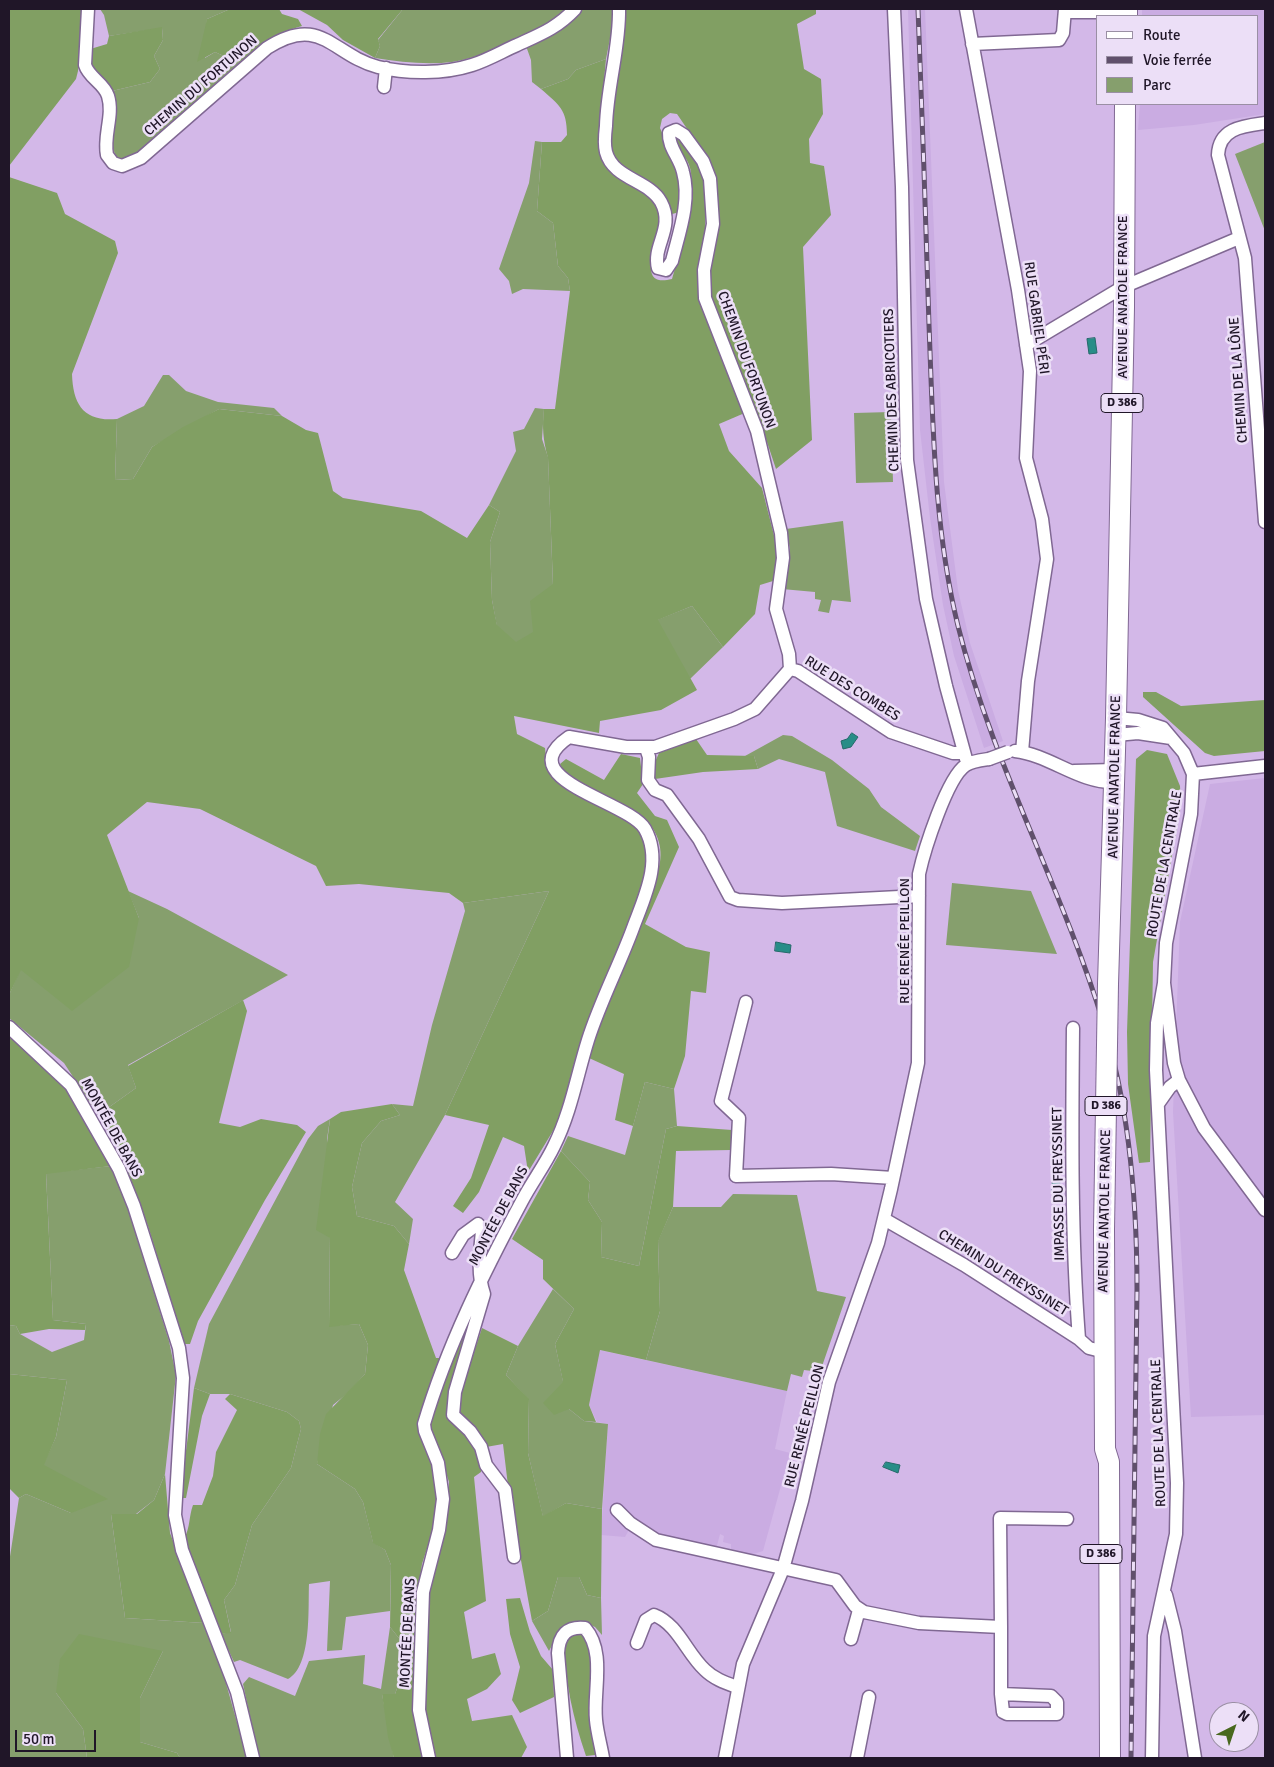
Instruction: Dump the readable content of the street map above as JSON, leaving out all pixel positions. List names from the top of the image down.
{
  "streets": {
    "main road": ["AVENUE ANATOLE FRANCE", "D 386"],
    "street": [
      "CHEMIN DU FORTUNON",
      "RUE GABRIEL PÉRI",
      "CHEMIN DE LA LÔNE",
      "CHEMIN DES ABRICOTIERS",
      "RUE DES COMBES",
      "ROUTE DE LA CENTRALE",
      "RUE RENÉE PEILLON",
      "MONTÉE DE BANS",
      "IMPASSE DU FREYSSINET",
      "CHEMIN DU FREYSSINET"
    ]
  },
  "crossings": [
    ["CHEMIN DU FORTUNON", "RUE DES COMBES"],
    ["AVENUE ANATOLE FRANCE", "D 386"],
    ["AVENUE ANATOLE FRANCE", "ROUTE DE LA CENTRALE"],
    ["AVENUE ANATOLE FRANCE", "CHEMIN DU FREYSSINET"],
    ["CHEMIN DES ABRICOTIERS", "RUE DES COMBES"],
    ["CHEMIN DES ABRICOTIERS", "RUE RENÉE PEILLON"],
    ["RUE DES COMBES", "RUE RENÉE PEILLON"],
    ["RUE DES COMBES", "MONTÉE DE BANS"],
    ["RUE RENÉE PEILLON", "CHEMIN DU FREYSSINET"],
    ["IMPASSE DU FREYSSINET", "CHEMIN DU FREYSSINET"]
  ],
  "legend": ["Route", "Voie ferrée", "Parc"],
  "scale_bar": "50 m",
  "north": "top right"
}
